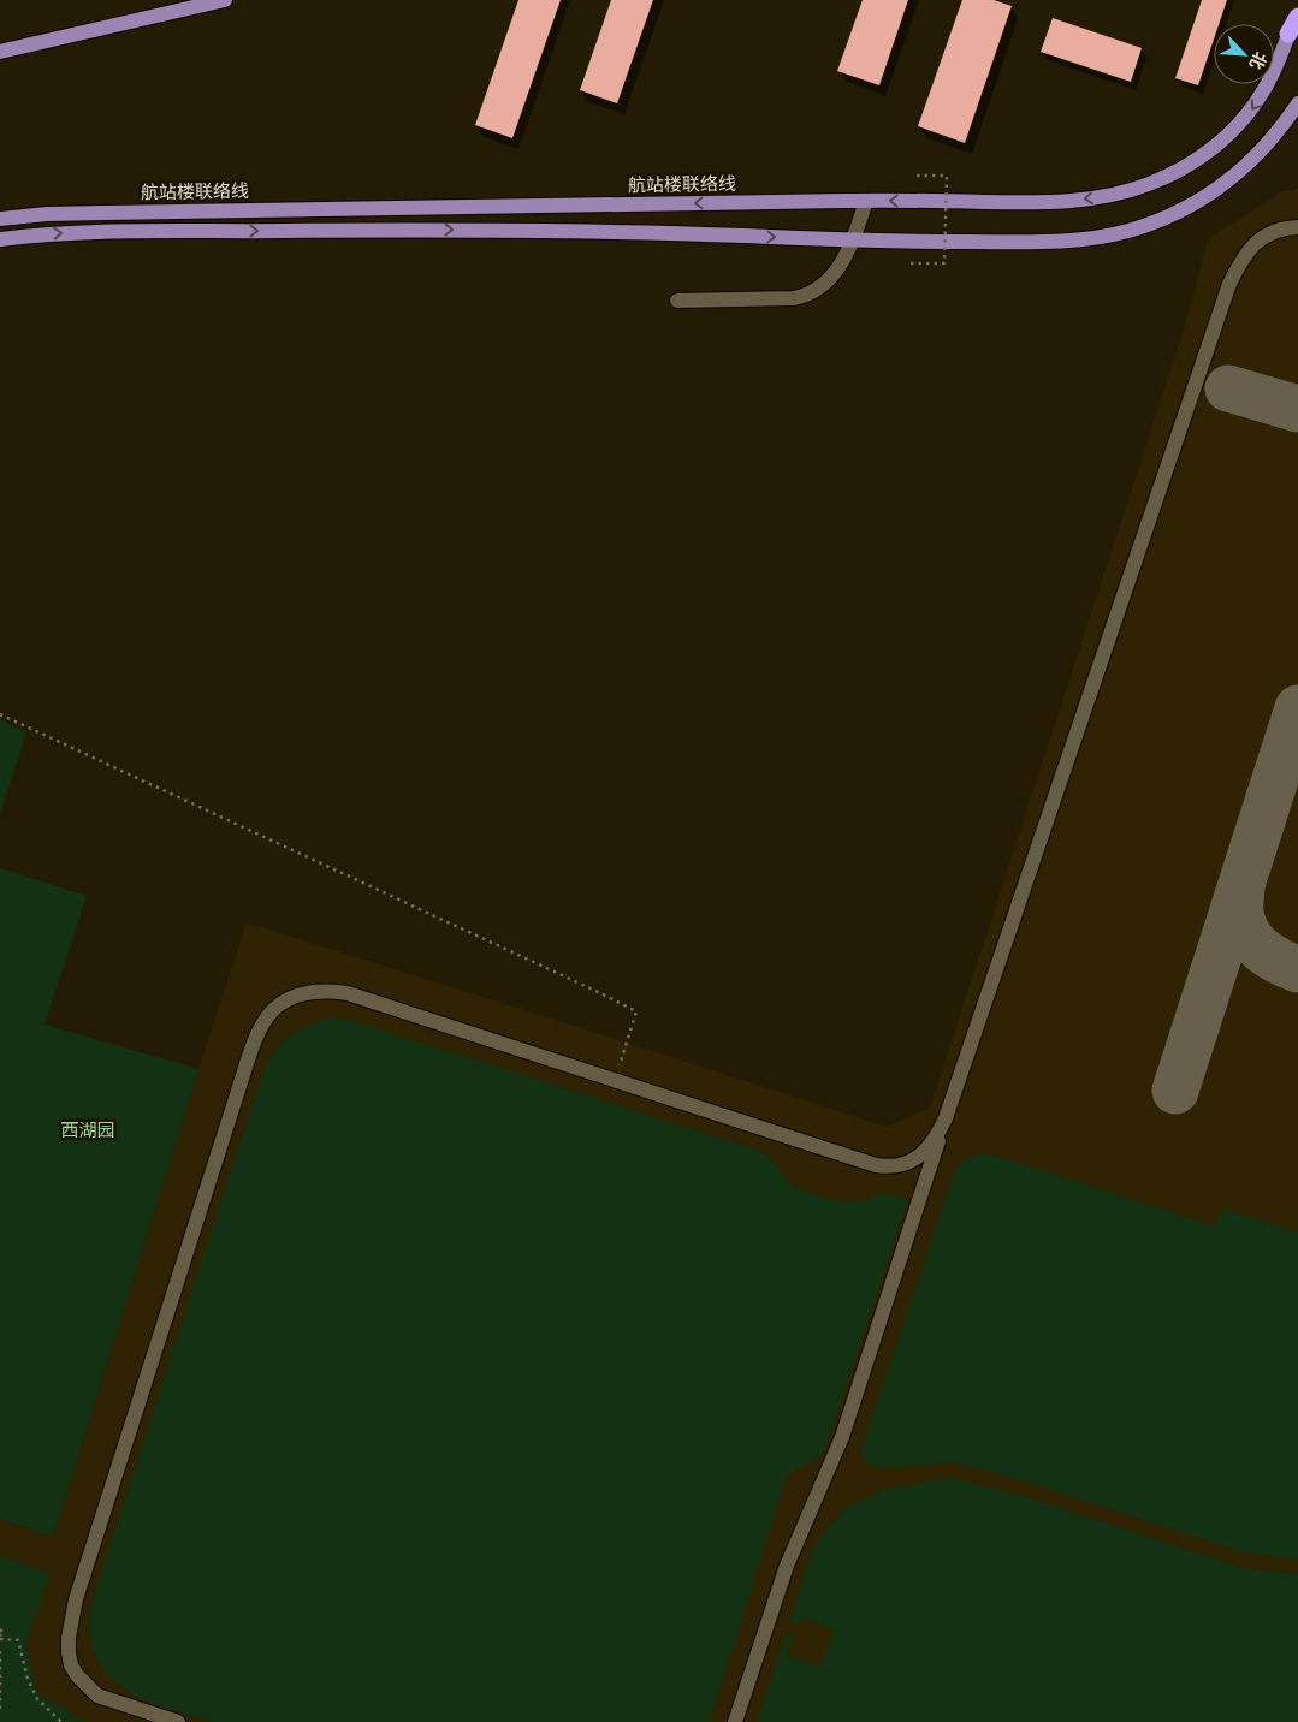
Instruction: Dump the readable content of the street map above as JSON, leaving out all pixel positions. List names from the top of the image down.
{
  "streets": {
    "main road": ["航站楼联络线"]
  },
  "parks": ["西湖园"],
  "north": "bottom right"
}
